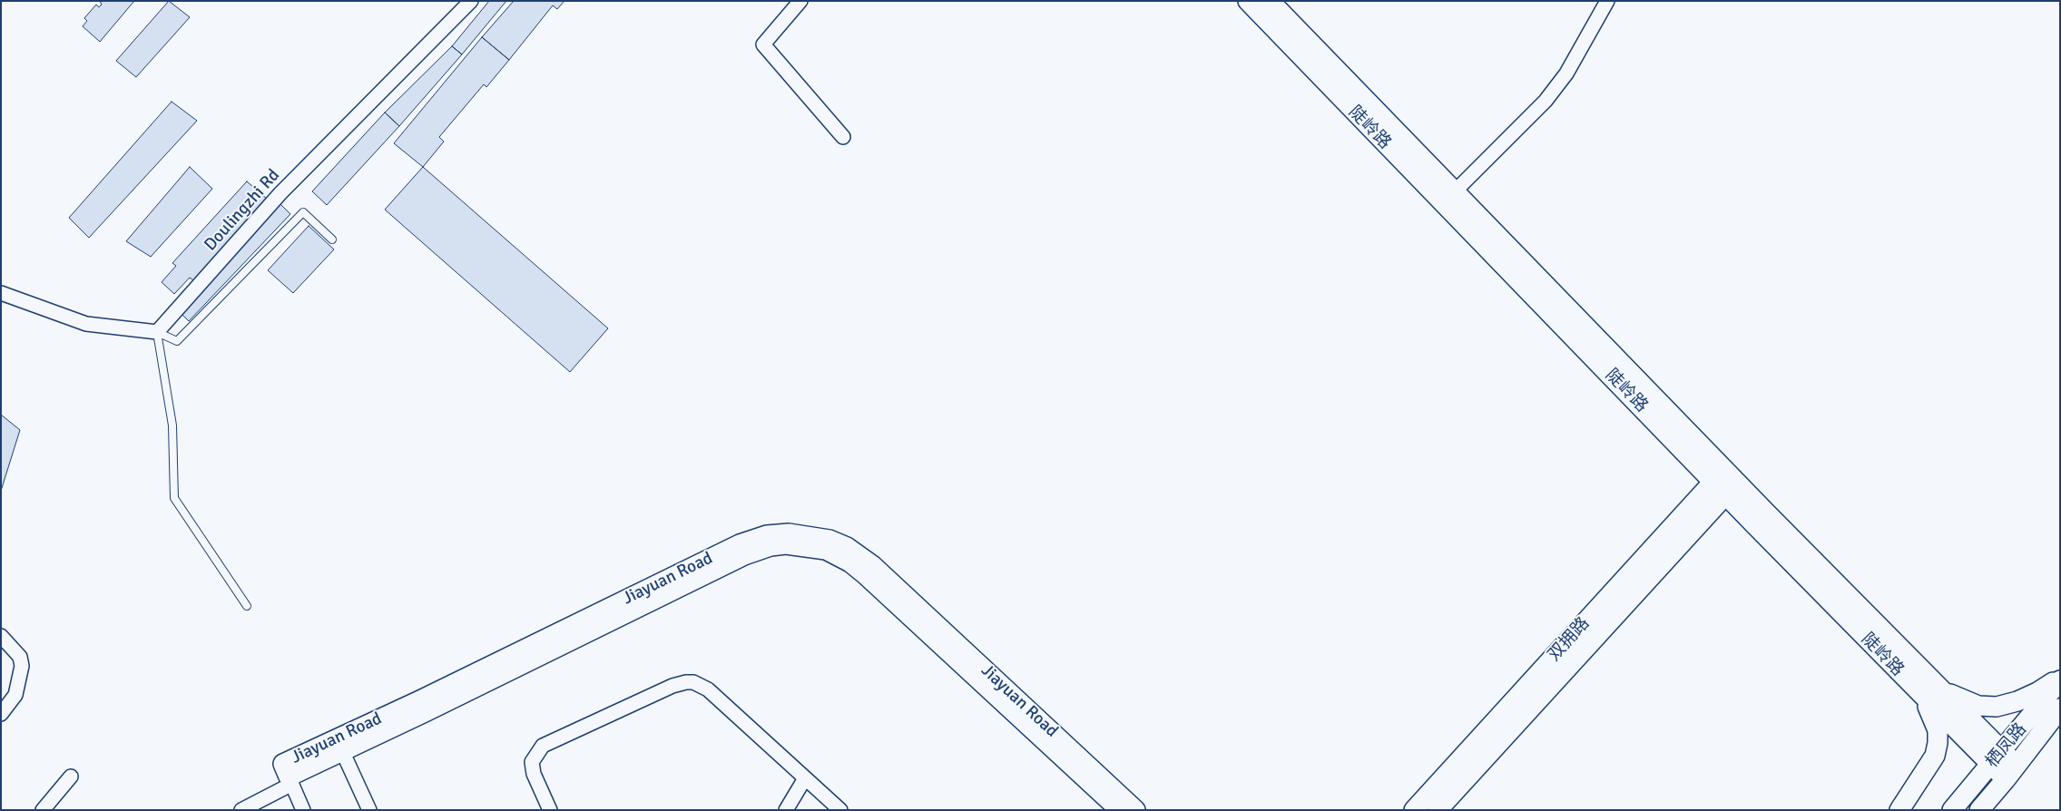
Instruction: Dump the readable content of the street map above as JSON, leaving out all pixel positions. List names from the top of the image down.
{
  "streets": {
    "main road": [
      "陡岭路",
      "Jiayuan Road",
      "双拥路",
      "栖凤路"
    ],
    "street": ["Doulingzhi Rd"]
  },
  "crossings": [
    ["陡岭路", "双拥路"],
    ["陡岭路", "栖凤路"]
  ]
}
